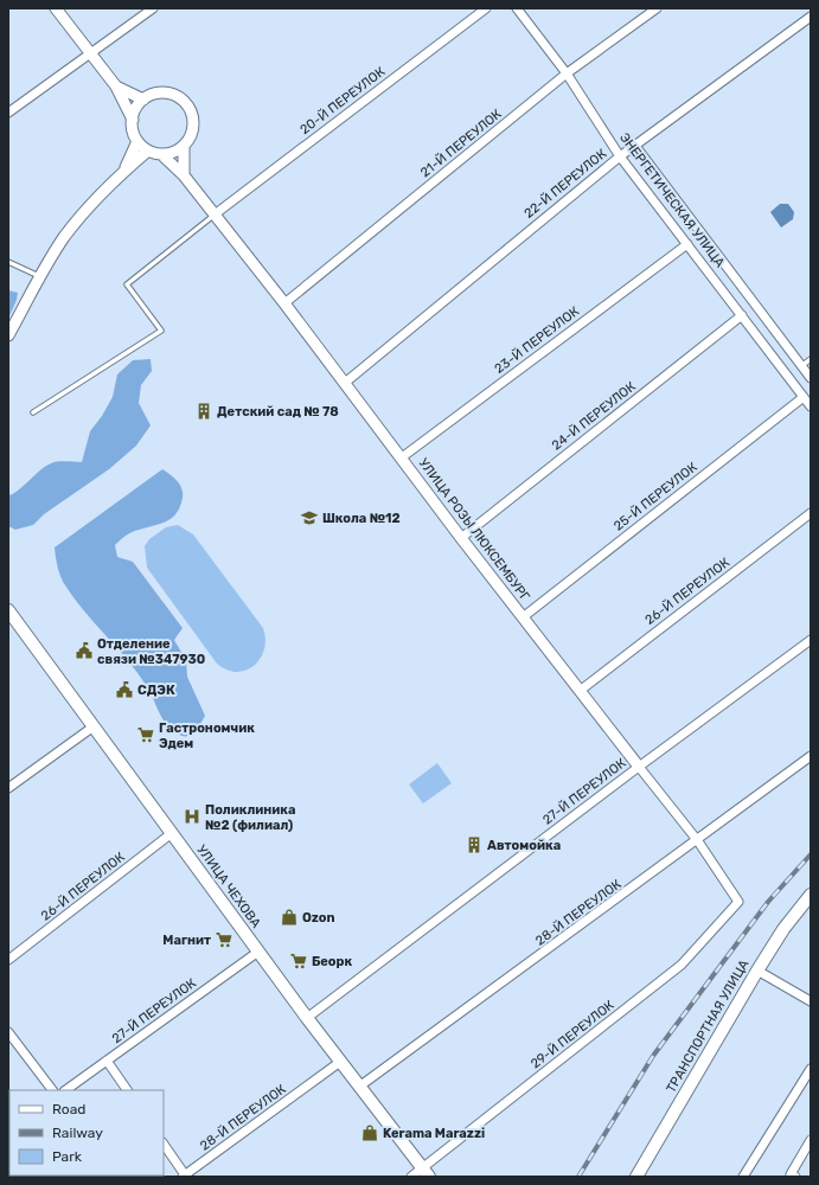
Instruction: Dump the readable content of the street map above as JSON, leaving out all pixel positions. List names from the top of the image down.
{
  "streets": {
    "main road": ["УЛИЦА ЧЕХОВА", "ТРАНСПОРТНАЯ УЛИЦА"],
    "street": [
      "20-Й ПЕРЕУЛОК",
      "21-Й ПЕРЕУЛОК",
      "22-Й ПЕРЕУЛОК",
      "ЭНЕРГЕТИЧЕСКАЯ УЛИЦА",
      "23-Й ПЕРЕУЛОК",
      "24-Й ПЕРЕУЛОК",
      "25-Й ПЕРЕУЛОК",
      "УЛИЦА РОЗЫ ЛЮКСЕМБУРГ",
      "26-Й ПЕРЕУЛОК",
      "27-Й ПЕРЕУЛОК",
      "28-Й ПЕРЕУЛОК",
      "29-Й ПЕРЕУЛОК"
    ]
  },
  "crossings": [
    ["20-Й ПЕРЕУЛОК", "УЛИЦА РОЗЫ ЛЮКСЕМБУРГ"],
    ["21-Й ПЕРЕУЛОК", "ЭНЕРГЕТИЧЕСКАЯ УЛИЦА"],
    ["21-Й ПЕРЕУЛОК", "УЛИЦА РОЗЫ ЛЮКСЕМБУРГ"],
    ["22-Й ПЕРЕУЛОК", "ЭНЕРГЕТИЧЕСКАЯ УЛИЦА"],
    ["22-Й ПЕРЕУЛОК", "УЛИЦА РОЗЫ ЛЮКСЕМБУРГ"],
    ["ЭНЕРГЕТИЧЕСКАЯ УЛИЦА", "23-Й ПЕРЕУЛОК"],
    ["ЭНЕРГЕТИЧЕСКАЯ УЛИЦА", "24-Й ПЕРЕУЛОК"],
    ["ЭНЕРГЕТИЧЕСКАЯ УЛИЦА", "25-Й ПЕРЕУЛОК"],
    ["23-Й ПЕРЕУЛОК", "УЛИЦА РОЗЫ ЛЮКСЕМБУРГ"],
    ["24-Й ПЕРЕУЛОК", "УЛИЦА РОЗЫ ЛЮКСЕМБУРГ"],
    ["25-Й ПЕРЕУЛОК", "УЛИЦА РОЗЫ ЛЮКСЕМБУРГ"],
    ["УЛИЦА РОЗЫ ЛЮКСЕМБУРГ", "26-Й ПЕРЕУЛОК"],
    ["УЛИЦА РОЗЫ ЛЮКСЕМБУРГ", "27-Й ПЕРЕУЛОК"],
    ["УЛИЦА РОЗЫ ЛЮКСЕМБУРГ", "28-Й ПЕРЕУЛОК"],
    ["УЛИЦА РОЗЫ ЛЮКСЕМБУРГ", "29-Й ПЕРЕУЛОК"],
    ["26-Й ПЕРЕУЛОК", "УЛИЦА ЧЕХОВА"],
    ["27-Й ПЕРЕУЛОК", "УЛИЦА ЧЕХОВА"],
    ["УЛИЦА ЧЕХОВА", "28-Й ПЕРЕУЛОК"],
    ["УЛИЦА ЧЕХОВА", "29-Й ПЕРЕУЛОК"]
  ],
  "places": {
    "building": ["Детский сад № 78", "Автомойка"],
    "school or university": ["Школа №12"],
    "public building": ["Отделение связи №347930", "СДЭК"],
    "supermarket": ["Гастрономчик Эдем", "Магнит", "Беорк"],
    "hospital": ["Поликлиника №2 (филиал)"],
    "shop": ["Ozon", "Kerama Marazzi"]
  },
  "legend": ["Road", "Railway", "Park"]
}
